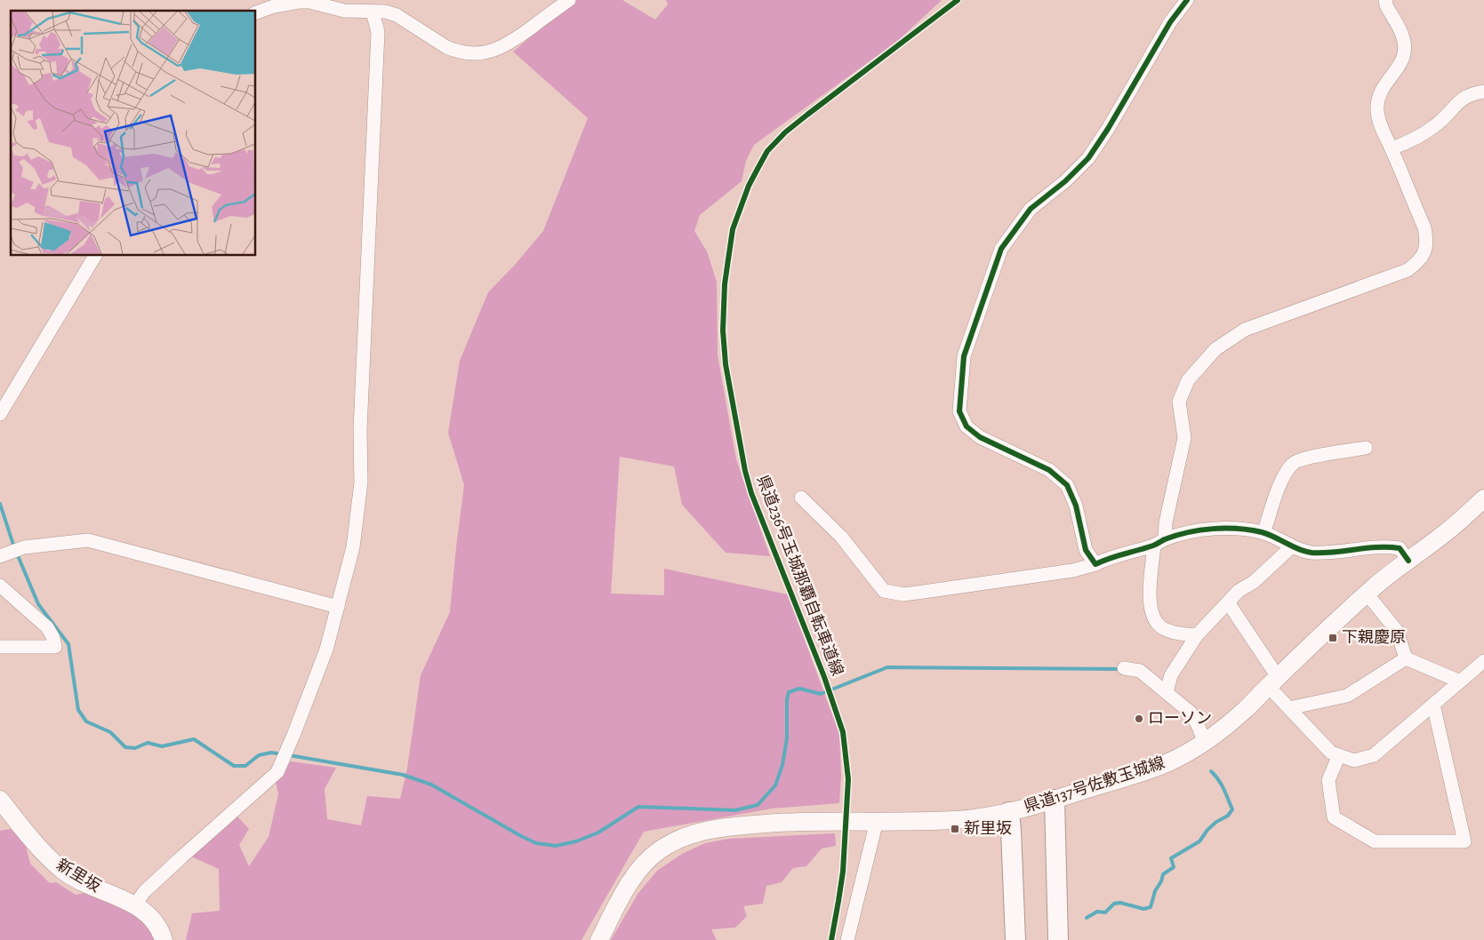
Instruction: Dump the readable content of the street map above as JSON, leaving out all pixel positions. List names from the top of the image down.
{
  "streets": {
    "main road": ["県道137号佐敷玉城線", "新里坂"],
    "cycle path": ["県道236号玉城那覇自転車道線"]
  },
  "places": {
    "transit": ["下親慶原", "新里坂"],
    "other": ["ローソン"]
  }
}
